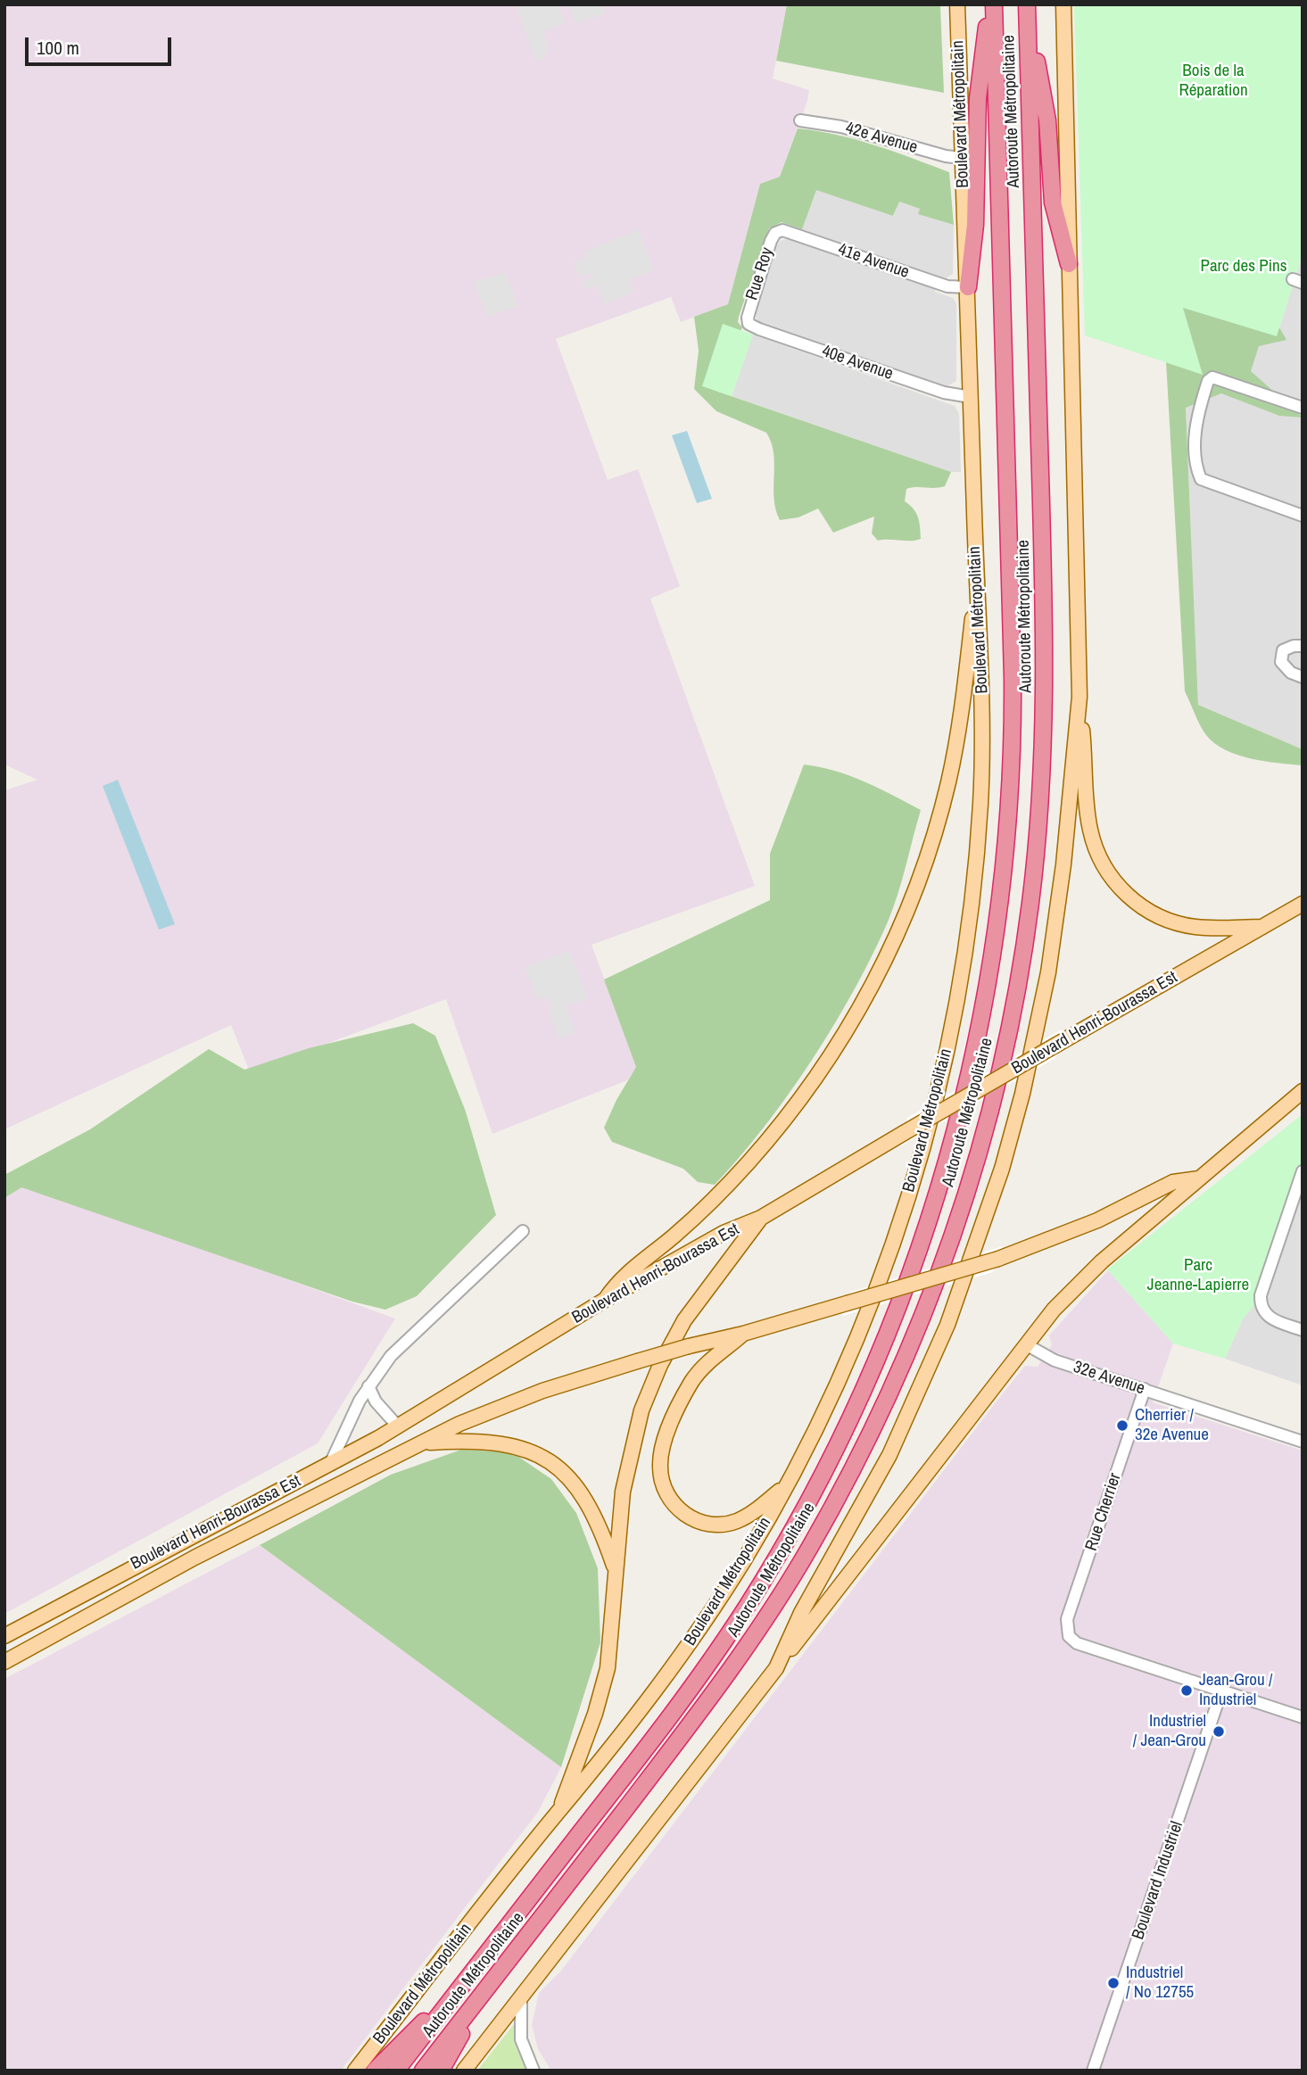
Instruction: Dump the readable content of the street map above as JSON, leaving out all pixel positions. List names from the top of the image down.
{
  "streets": {
    "highway": ["Autoroute Métropolitaine"],
    "main road": ["Boulevard Métropolitain", "Boulevard Henri-Bourassa Est"],
    "street": [
      "42e Avenue",
      "41e Avenue",
      "Rue Roy",
      "40e Avenue",
      "32e Avenue",
      "Rue Cherrier",
      "Boulevard Industriel"
    ]
  },
  "crossings": [
    ["Boulevard Métropolitain", "42e Avenue"],
    ["Boulevard Métropolitain", "41e Avenue"],
    ["Boulevard Métropolitain", "40e Avenue"],
    ["41e Avenue", "Rue Roy"],
    ["Rue Roy", "40e Avenue"],
    ["32e Avenue", "Rue Cherrier"],
    ["Rue Cherrier", "Boulevard Industriel"]
  ],
  "parks": ["Bois de la Réparation", "Parc des Pins", "Parc Jeanne-Lapierre"],
  "places": [
    "Cherrier / 32e Avenue",
    "Jean-Grou / Industriel",
    "Industriel / Jean-Grou",
    "Industriel / No 12755"
  ],
  "scale_bar": "100 m"
}
